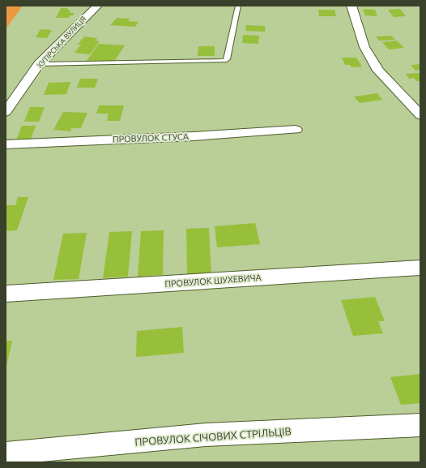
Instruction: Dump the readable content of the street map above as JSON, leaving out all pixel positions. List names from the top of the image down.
{
  "streets": {
    "street": [
      "ХУТІРСЬКА ВУЛИЦЯ",
      "ПРОВУЛОК СТУСА",
      "ПРОВУЛОК ШУХЕВИЧА",
      "ПРОВУЛОК СІЧОВИХ СТРІЛЬЦІВ"
    ]
  }
}
